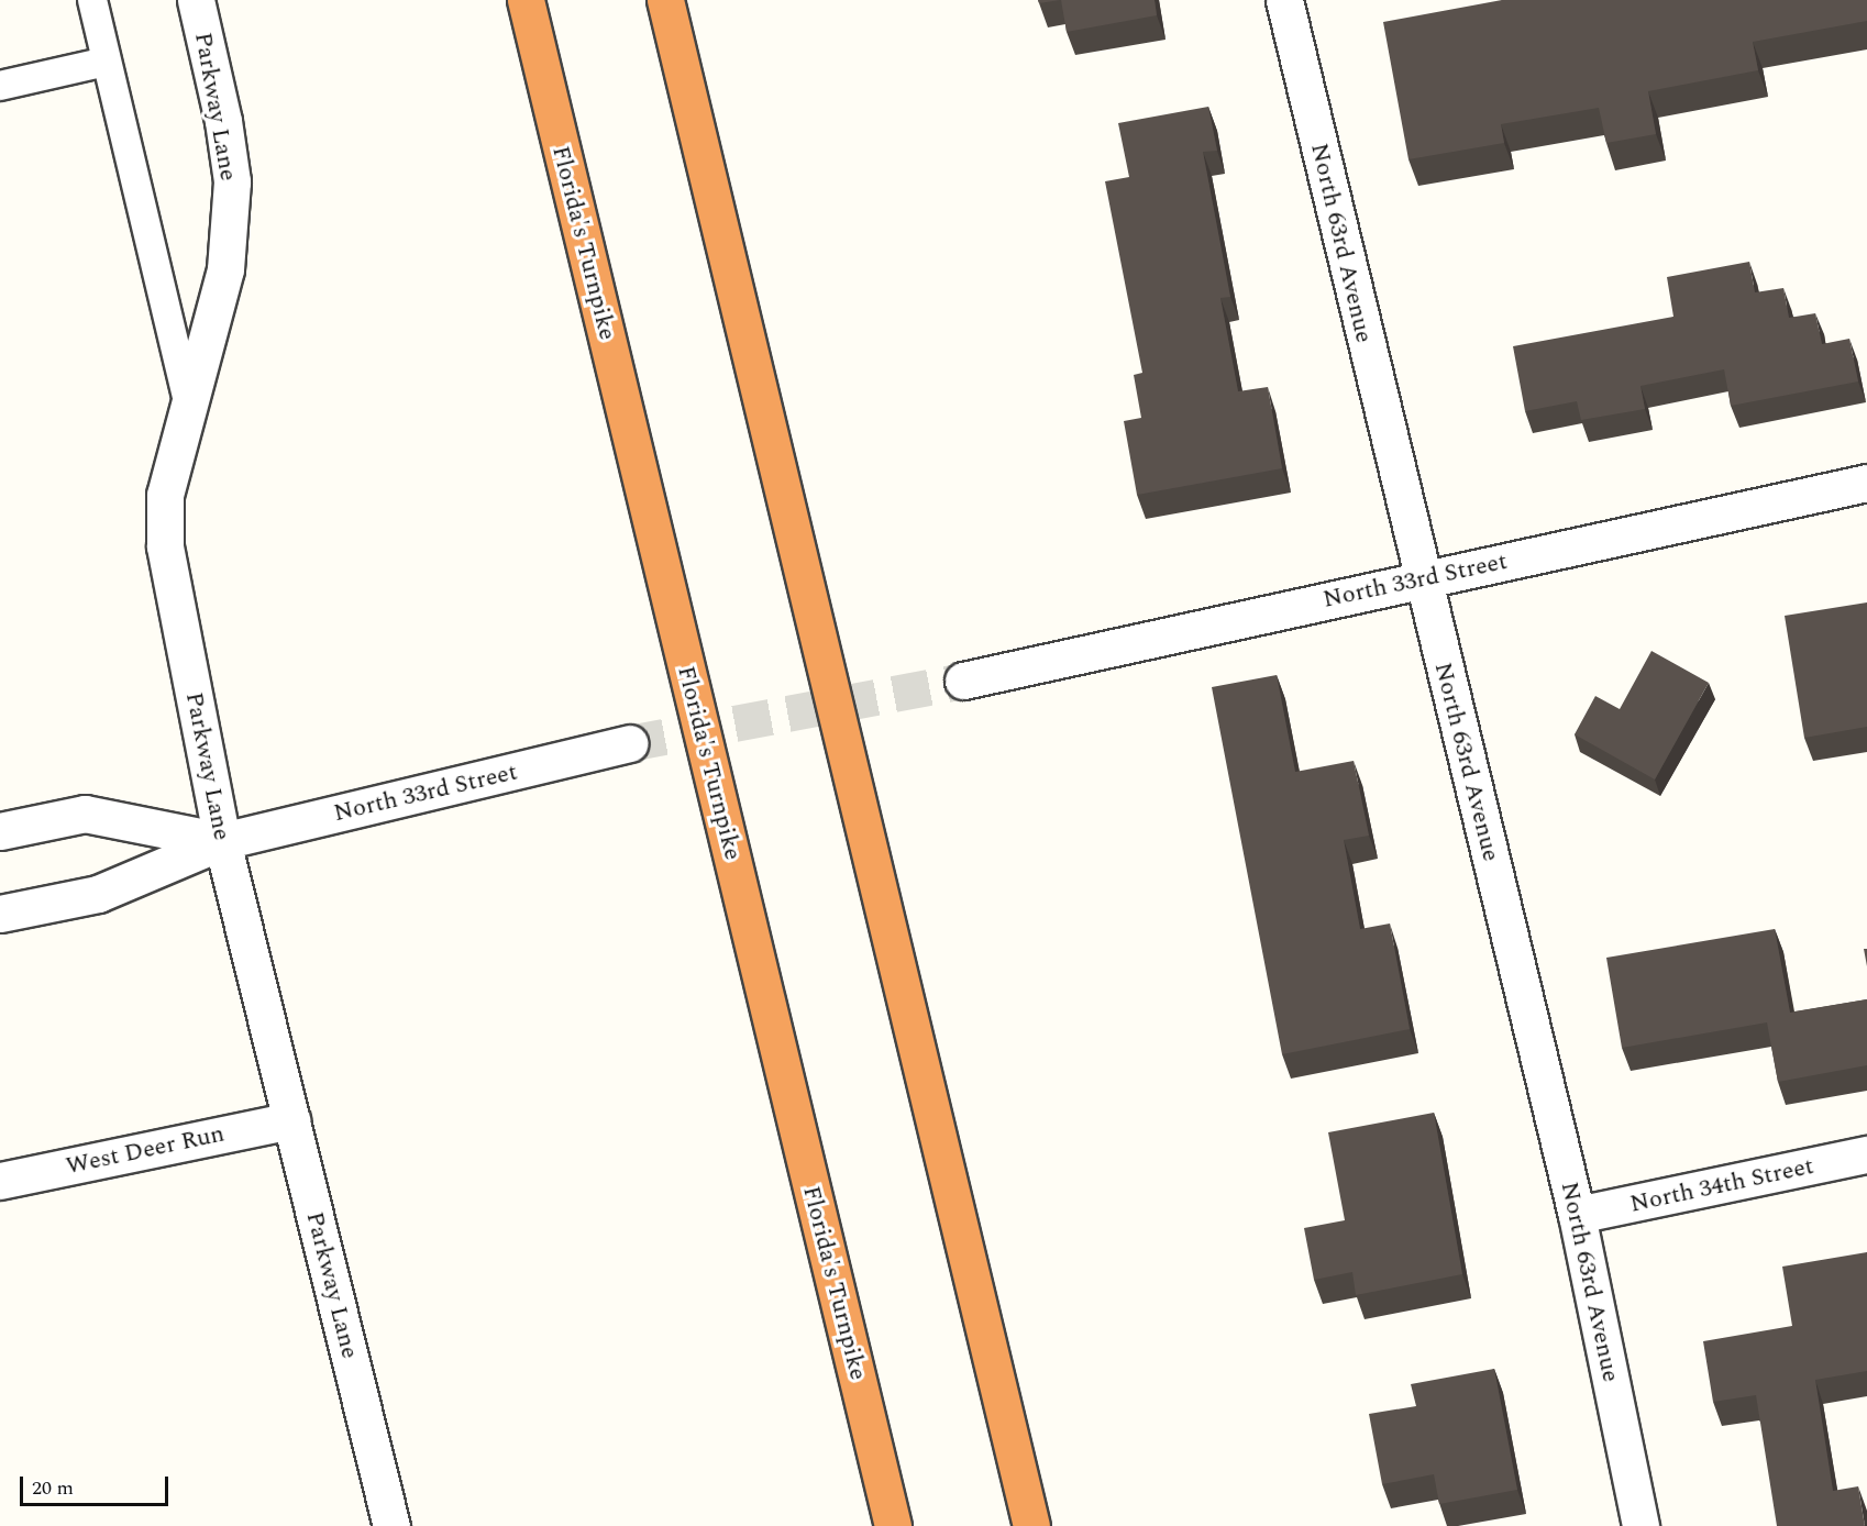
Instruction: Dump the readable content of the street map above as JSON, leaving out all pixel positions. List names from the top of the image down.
{
  "streets": {
    "highway": ["Florida's Turnpike"],
    "street": [
      "Parkway Lane",
      "North 63rd Avenue",
      "North 33rd Street",
      "West Deer Run",
      "North 34th Street"
    ]
  },
  "crossings": [
    ["Parkway Lane", "North 33rd Street"],
    ["Parkway Lane", "West Deer Run"],
    ["North 63rd Avenue", "North 33rd Street"],
    ["North 63rd Avenue", "North 34th Street"]
  ],
  "scale_bar": "20 m"
}
